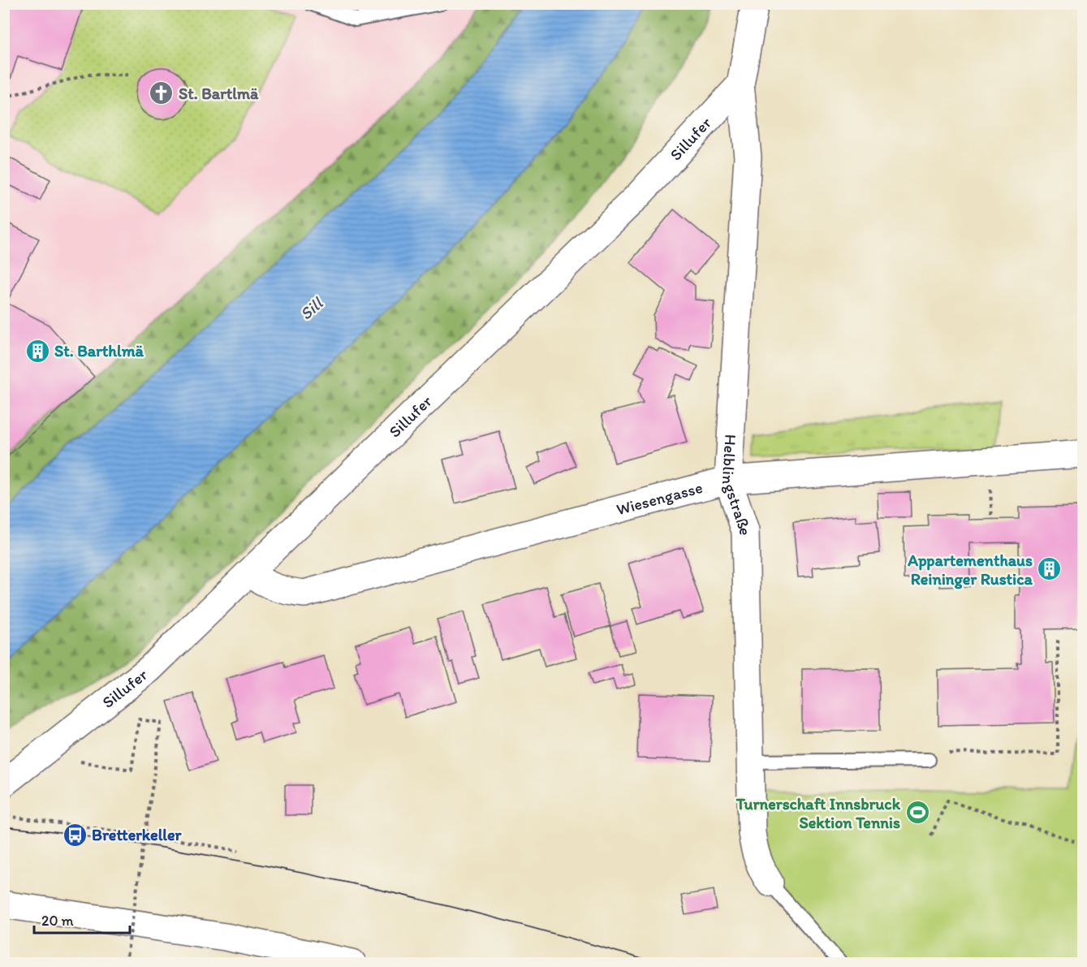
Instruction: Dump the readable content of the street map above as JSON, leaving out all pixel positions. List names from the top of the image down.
{
  "streets": {
    "main road": ["Sillufer", "Helblingstraße", "Wiesengasse"]
  },
  "crossings": [
    ["Sillufer", "Helblingstraße"],
    ["Sillufer", "Wiesengasse"],
    ["Helblingstraße", "Wiesengasse"]
  ],
  "water": ["Sill"],
  "places": {
    "church": ["St. Bartlmä"],
    "building": ["St. Barthlmä", "Appartementhaus Reininger Rustica"],
    "sports": ["Turnerschaft Innsbruck Sektion Tennis"],
    "bus stop": ["Bretterkeller"]
  },
  "scale_bar": "20 m"
}
